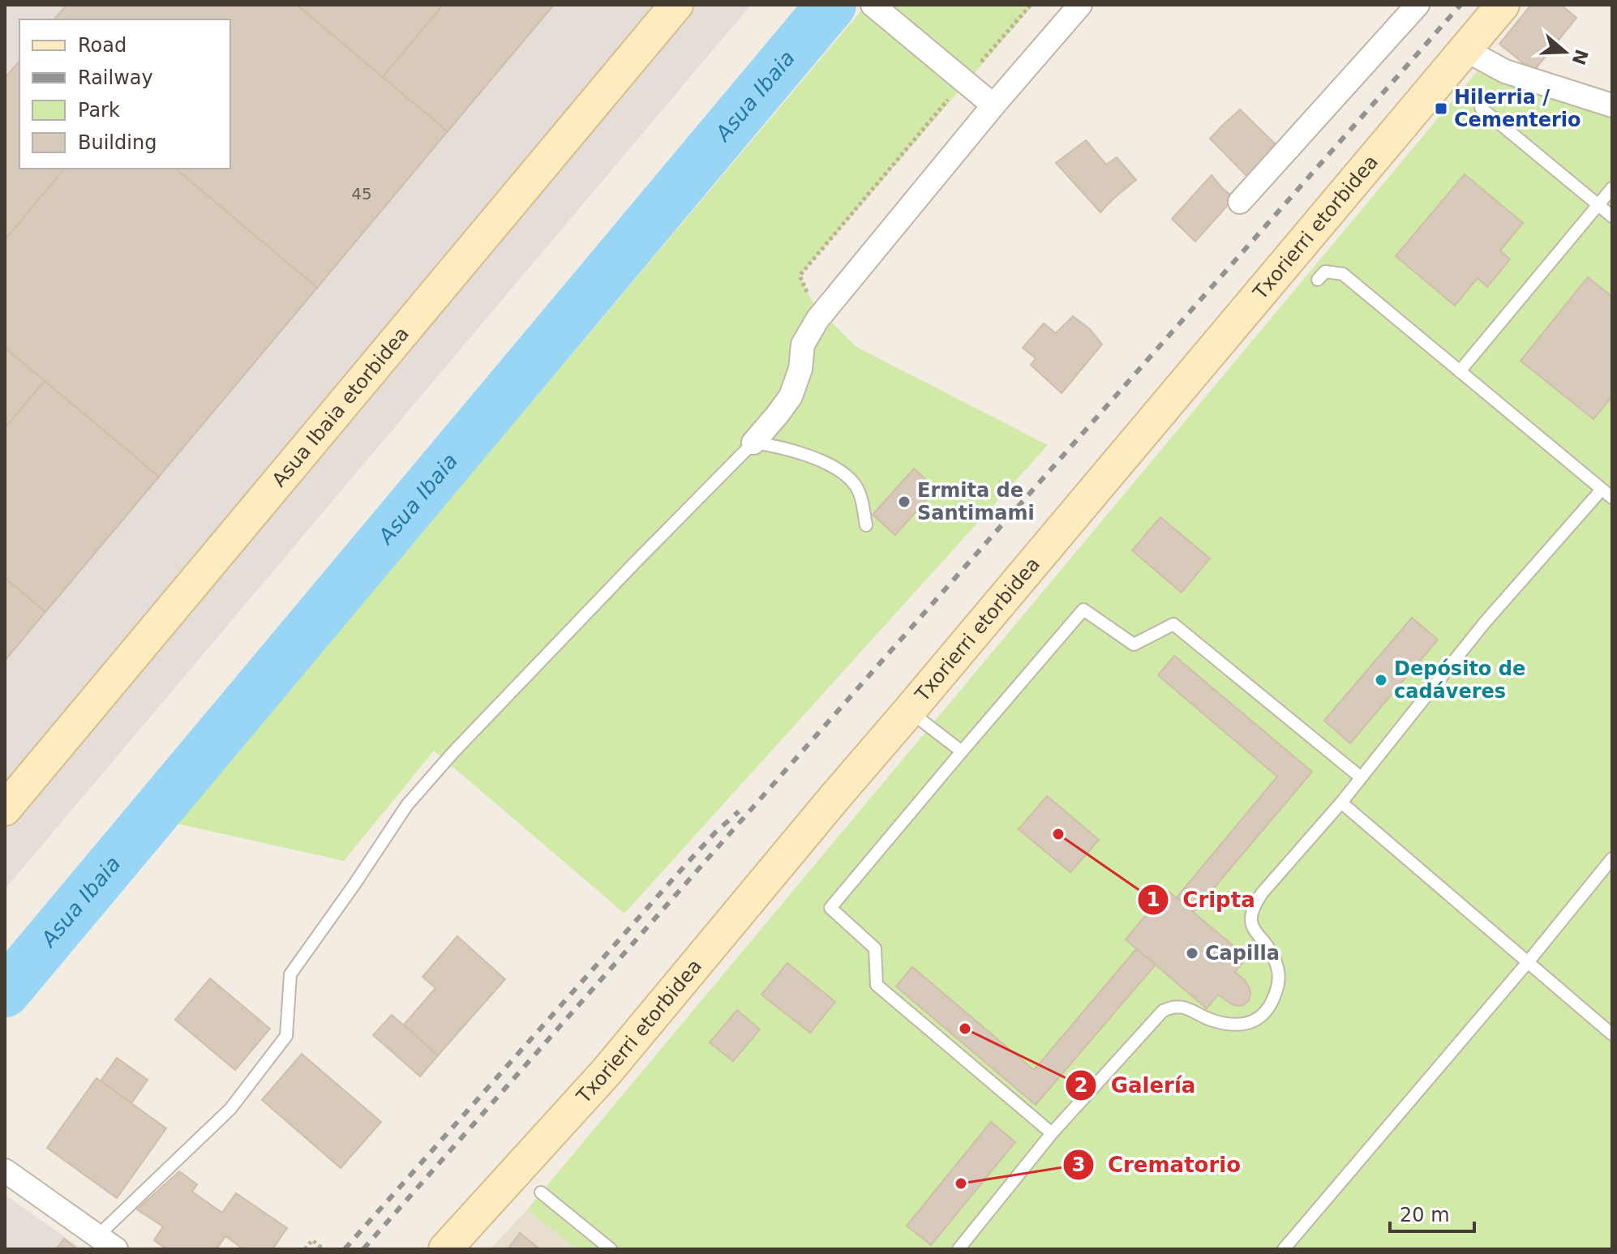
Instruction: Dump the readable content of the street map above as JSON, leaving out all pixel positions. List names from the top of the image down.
{
  "streets": {
    "street": ["Txorierri etorbidea", "Asua Ibaia etorbidea"]
  },
  "water": ["Asua Ibaia"],
  "places": {
    "transit": ["Hilerria / Cementerio"],
    "other": [
      "Ermita de Santimami",
      "Depósito de cadáveres",
      "Cripta",
      "Capilla",
      "Galería",
      "Crematorio"
    ]
  },
  "house_numbers": ["45"],
  "legend": [
    "Road",
    "Railway",
    "Park",
    "Building"
  ],
  "scale_bar": "20 m",
  "north": "right"
}
